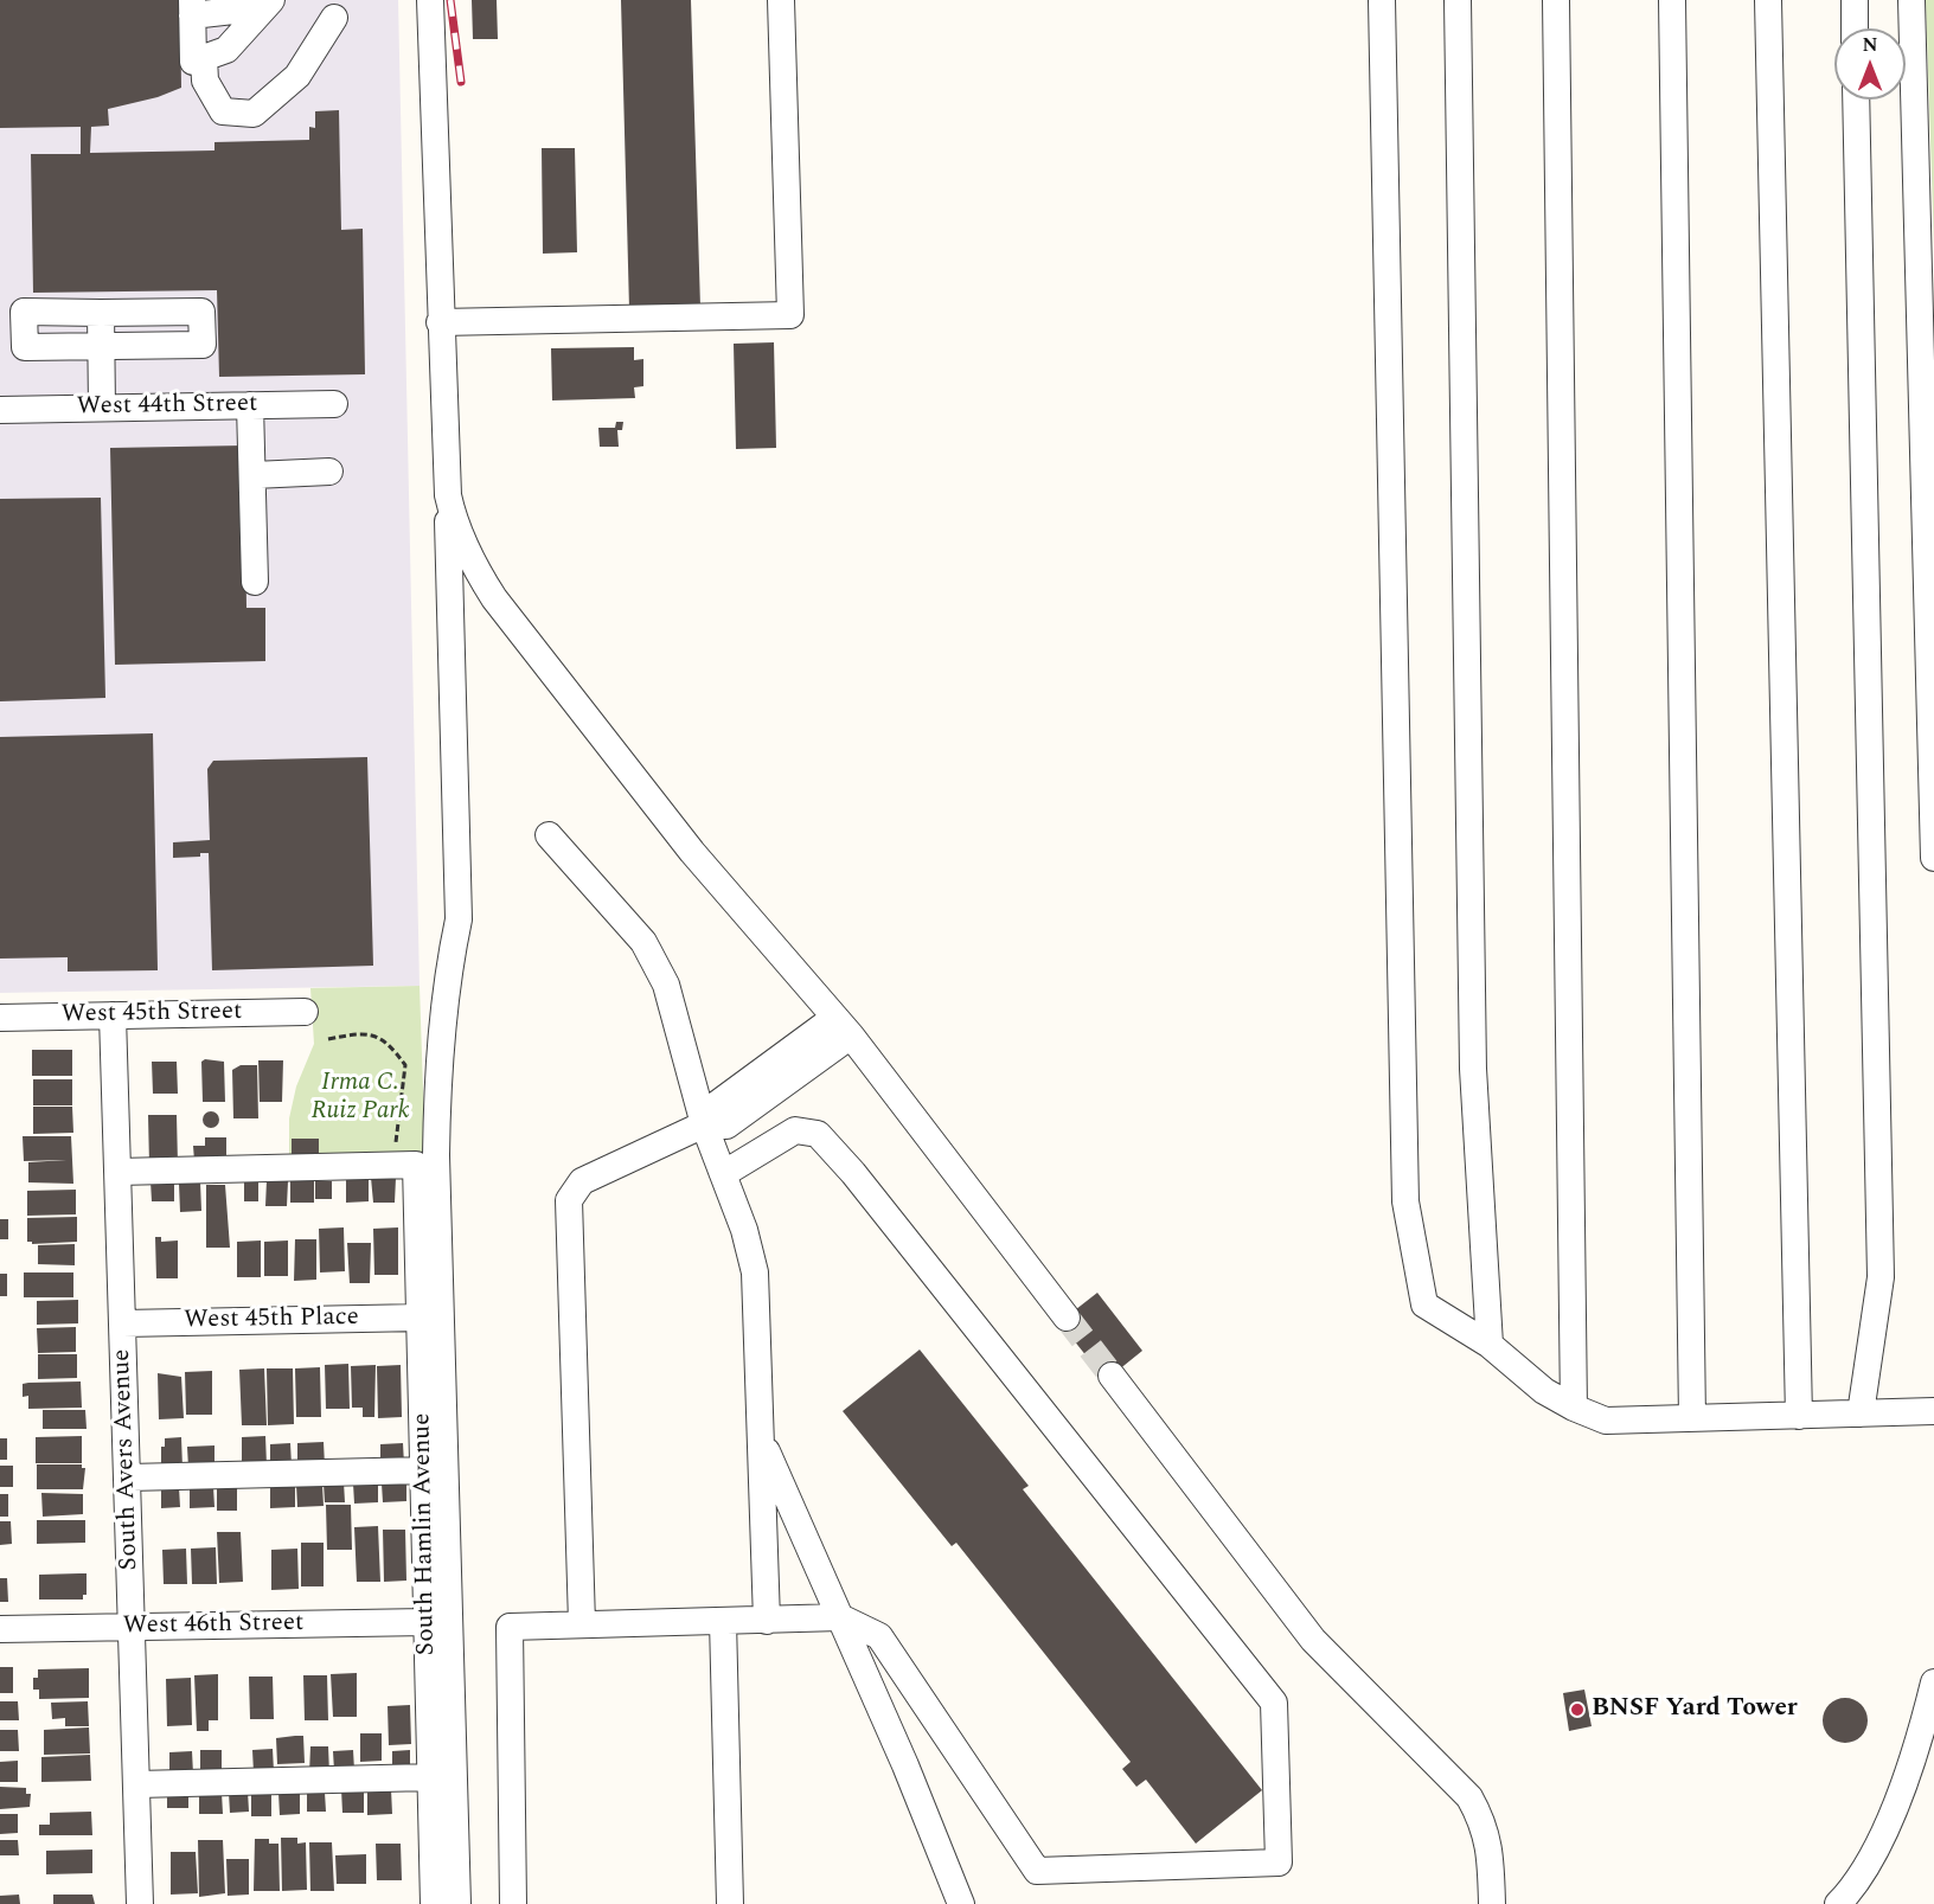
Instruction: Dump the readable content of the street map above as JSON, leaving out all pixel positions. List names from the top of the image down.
{
  "streets": {
    "street": [
      "West 44th Street",
      "West 45th Street",
      "West 45th Place",
      "South Avers Avenue",
      "South Hamlin Avenue",
      "West 46th Street"
    ]
  },
  "crossings": [
    ["West 45th Street", "South Avers Avenue"],
    ["West 45th Place", "South Avers Avenue"],
    ["West 45th Place", "South Hamlin Avenue"],
    ["South Avers Avenue", "West 46th Street"],
    ["South Hamlin Avenue", "West 46th Street"]
  ],
  "parks": ["Irma C. Ruiz Park"],
  "places": ["BNSF Yard Tower"],
  "north": "top"
}
